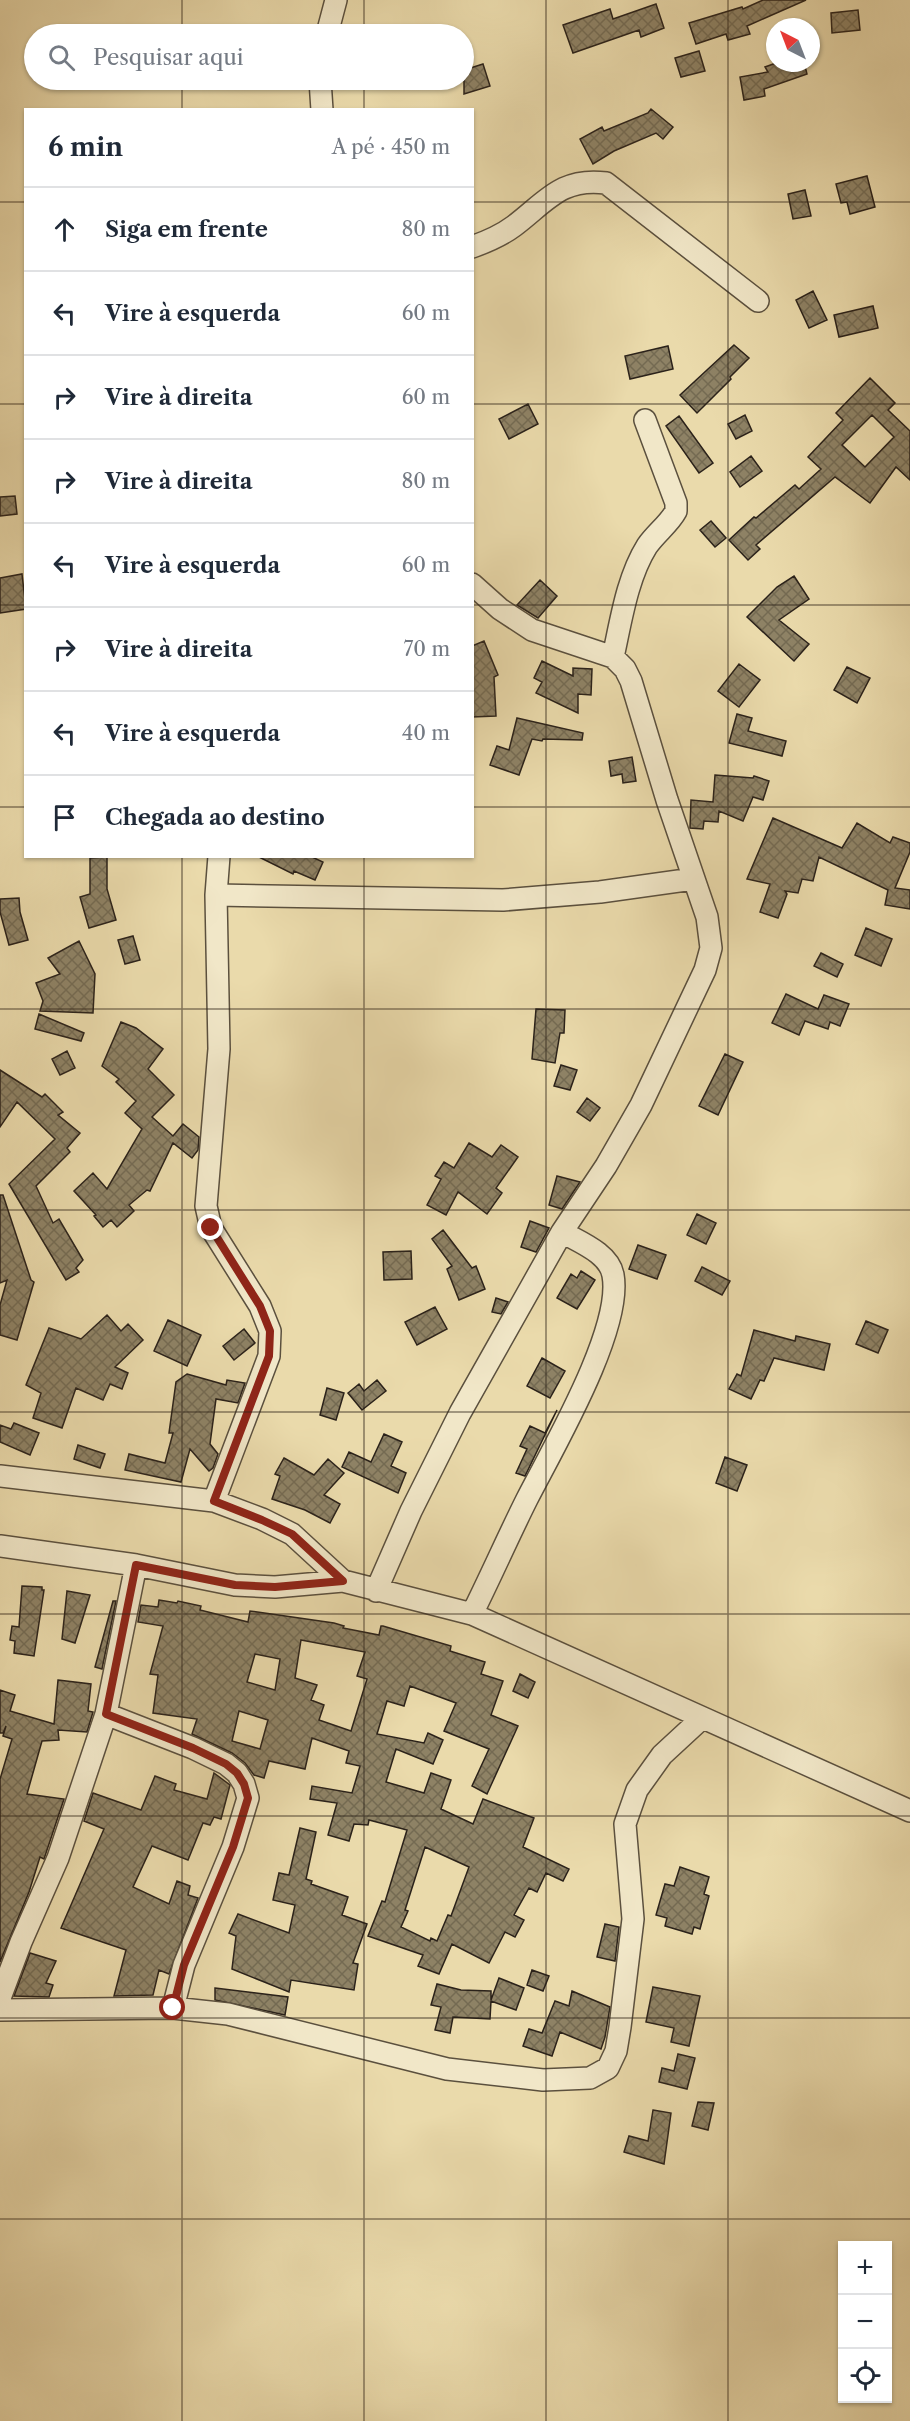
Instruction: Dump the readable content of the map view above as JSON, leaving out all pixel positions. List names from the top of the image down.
{
  "north": "top left",
  "page": {
    "search": "Pesquisar aqui",
    "heading": ["6 min", "A pé · 450 m"],
    "list": [
      ["Siga em frente", "80 m"],
      ["Vire à esquerda", "60 m"],
      ["Vire à direita", "60 m"],
      ["Vire à direita", "80 m"],
      ["Vire à esquerda", "60 m"],
      ["Vire à direita", "70 m"],
      ["Vire à esquerda", "40 m"],
      "Chegada ao destino"
    ],
    "map_buttons": ["+", "−"]
  }
}
